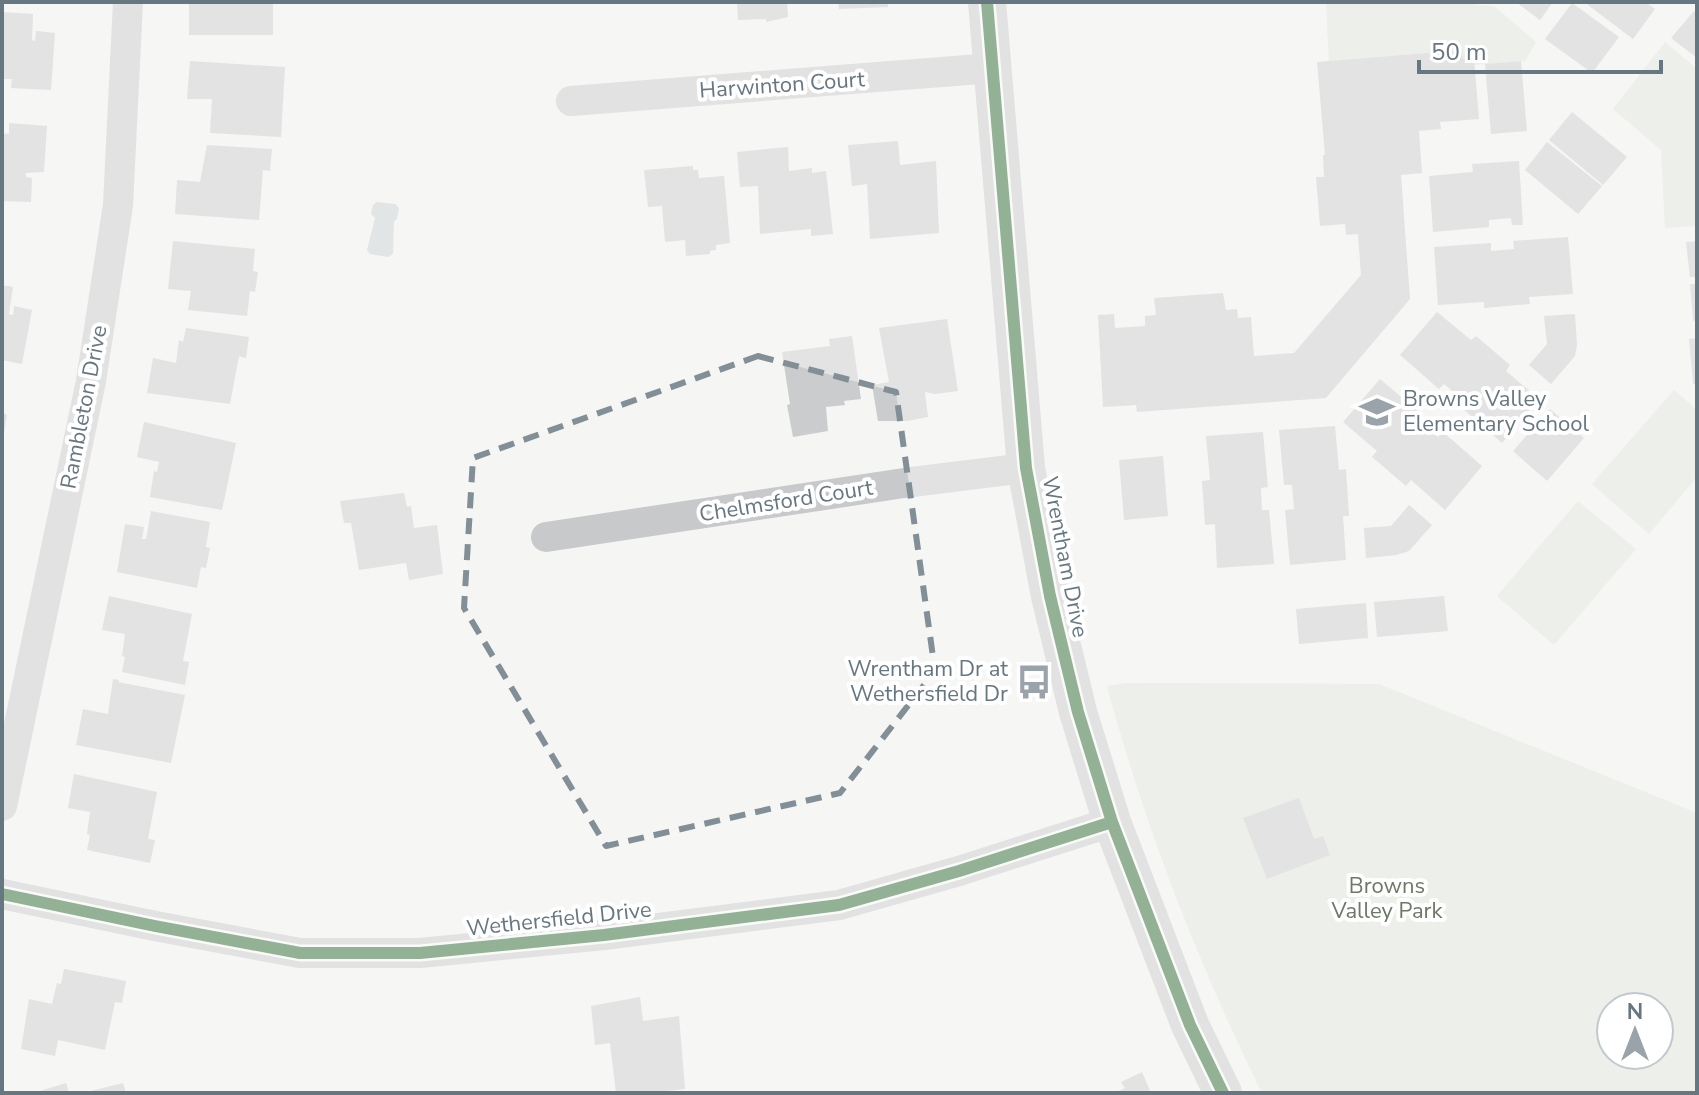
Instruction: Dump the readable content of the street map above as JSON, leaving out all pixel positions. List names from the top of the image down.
{
  "streets": {
    "street": [
      "Harwinton Court",
      "Rambleton Drive",
      "Chelmsford Court",
      "Wrentham Drive",
      "Wethersfield Drive"
    ]
  },
  "crossings": [
    ["Harwinton Court", "Wrentham Drive"],
    ["Chelmsford Court", "Wrentham Drive"],
    ["Wrentham Drive", "Wethersfield Drive"]
  ],
  "parks": ["Browns Valley Park"],
  "places": {
    "school or university": ["Browns Valley Elementary School"],
    "bus stop": ["Wrentham Dr at Wethersfield Dr"]
  },
  "scale_bar": "50 m",
  "north": "top"
}
